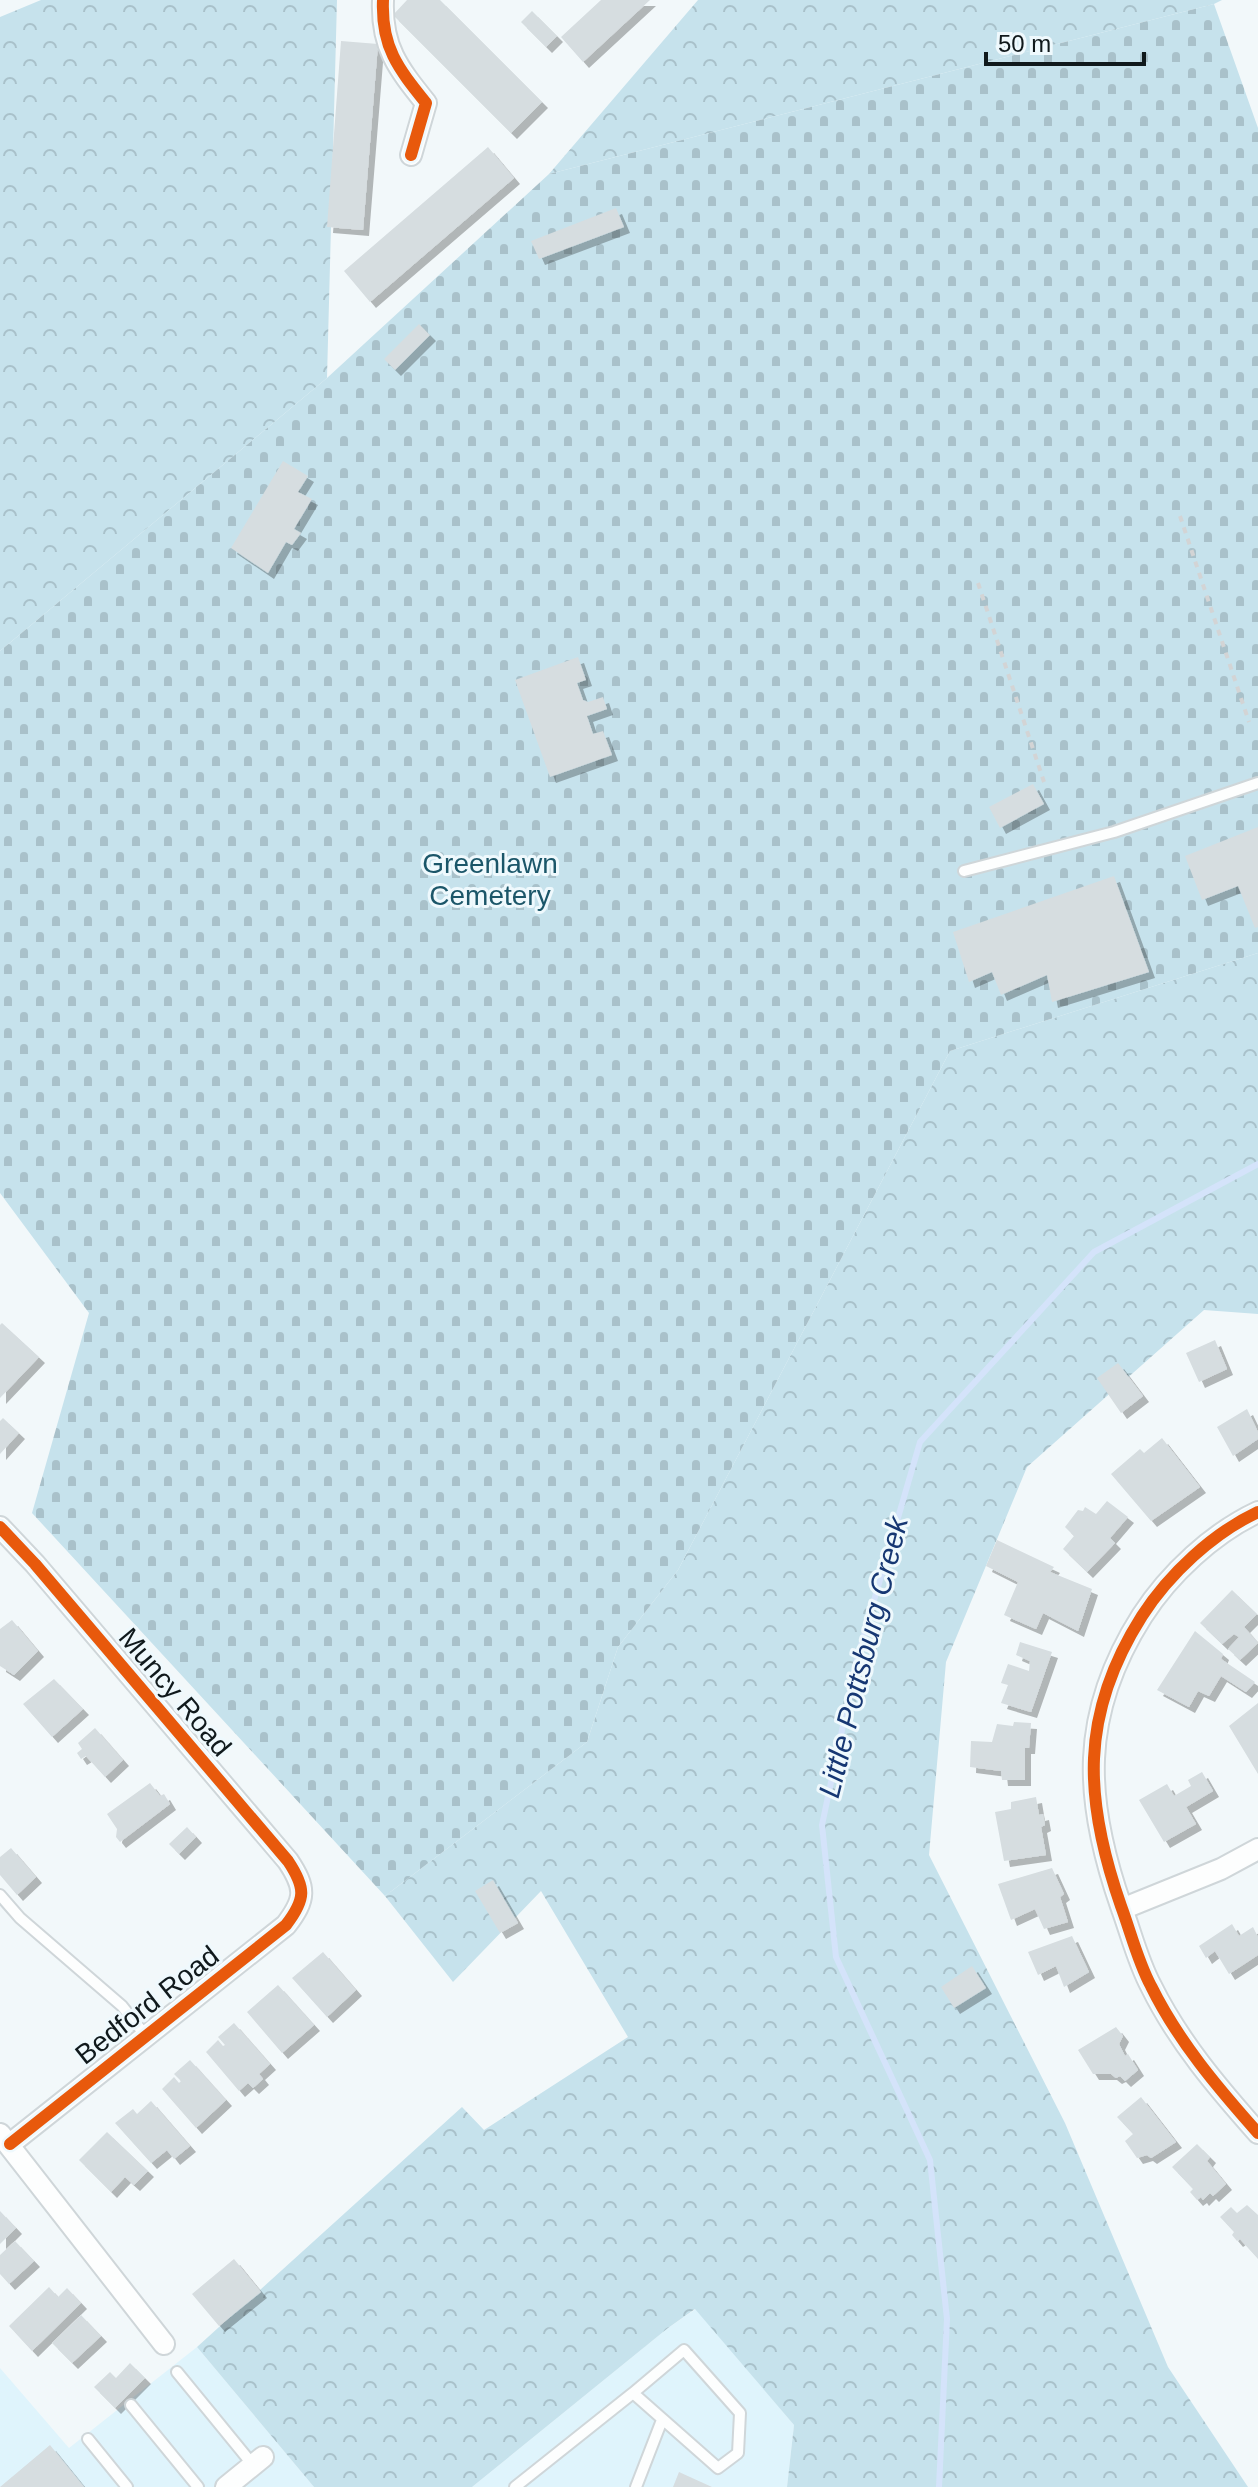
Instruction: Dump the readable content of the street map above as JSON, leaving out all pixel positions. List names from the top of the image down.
{
  "streets": {
    "street": ["Muncy Road", "Bedford Road"]
  },
  "crossings": [
    ["Muncy Road", "Bedford Road"]
  ],
  "water": ["Little Pottsburg Creek"],
  "parks": ["Greenlawn Cemetery"],
  "scale_bar": "50 m"
}
